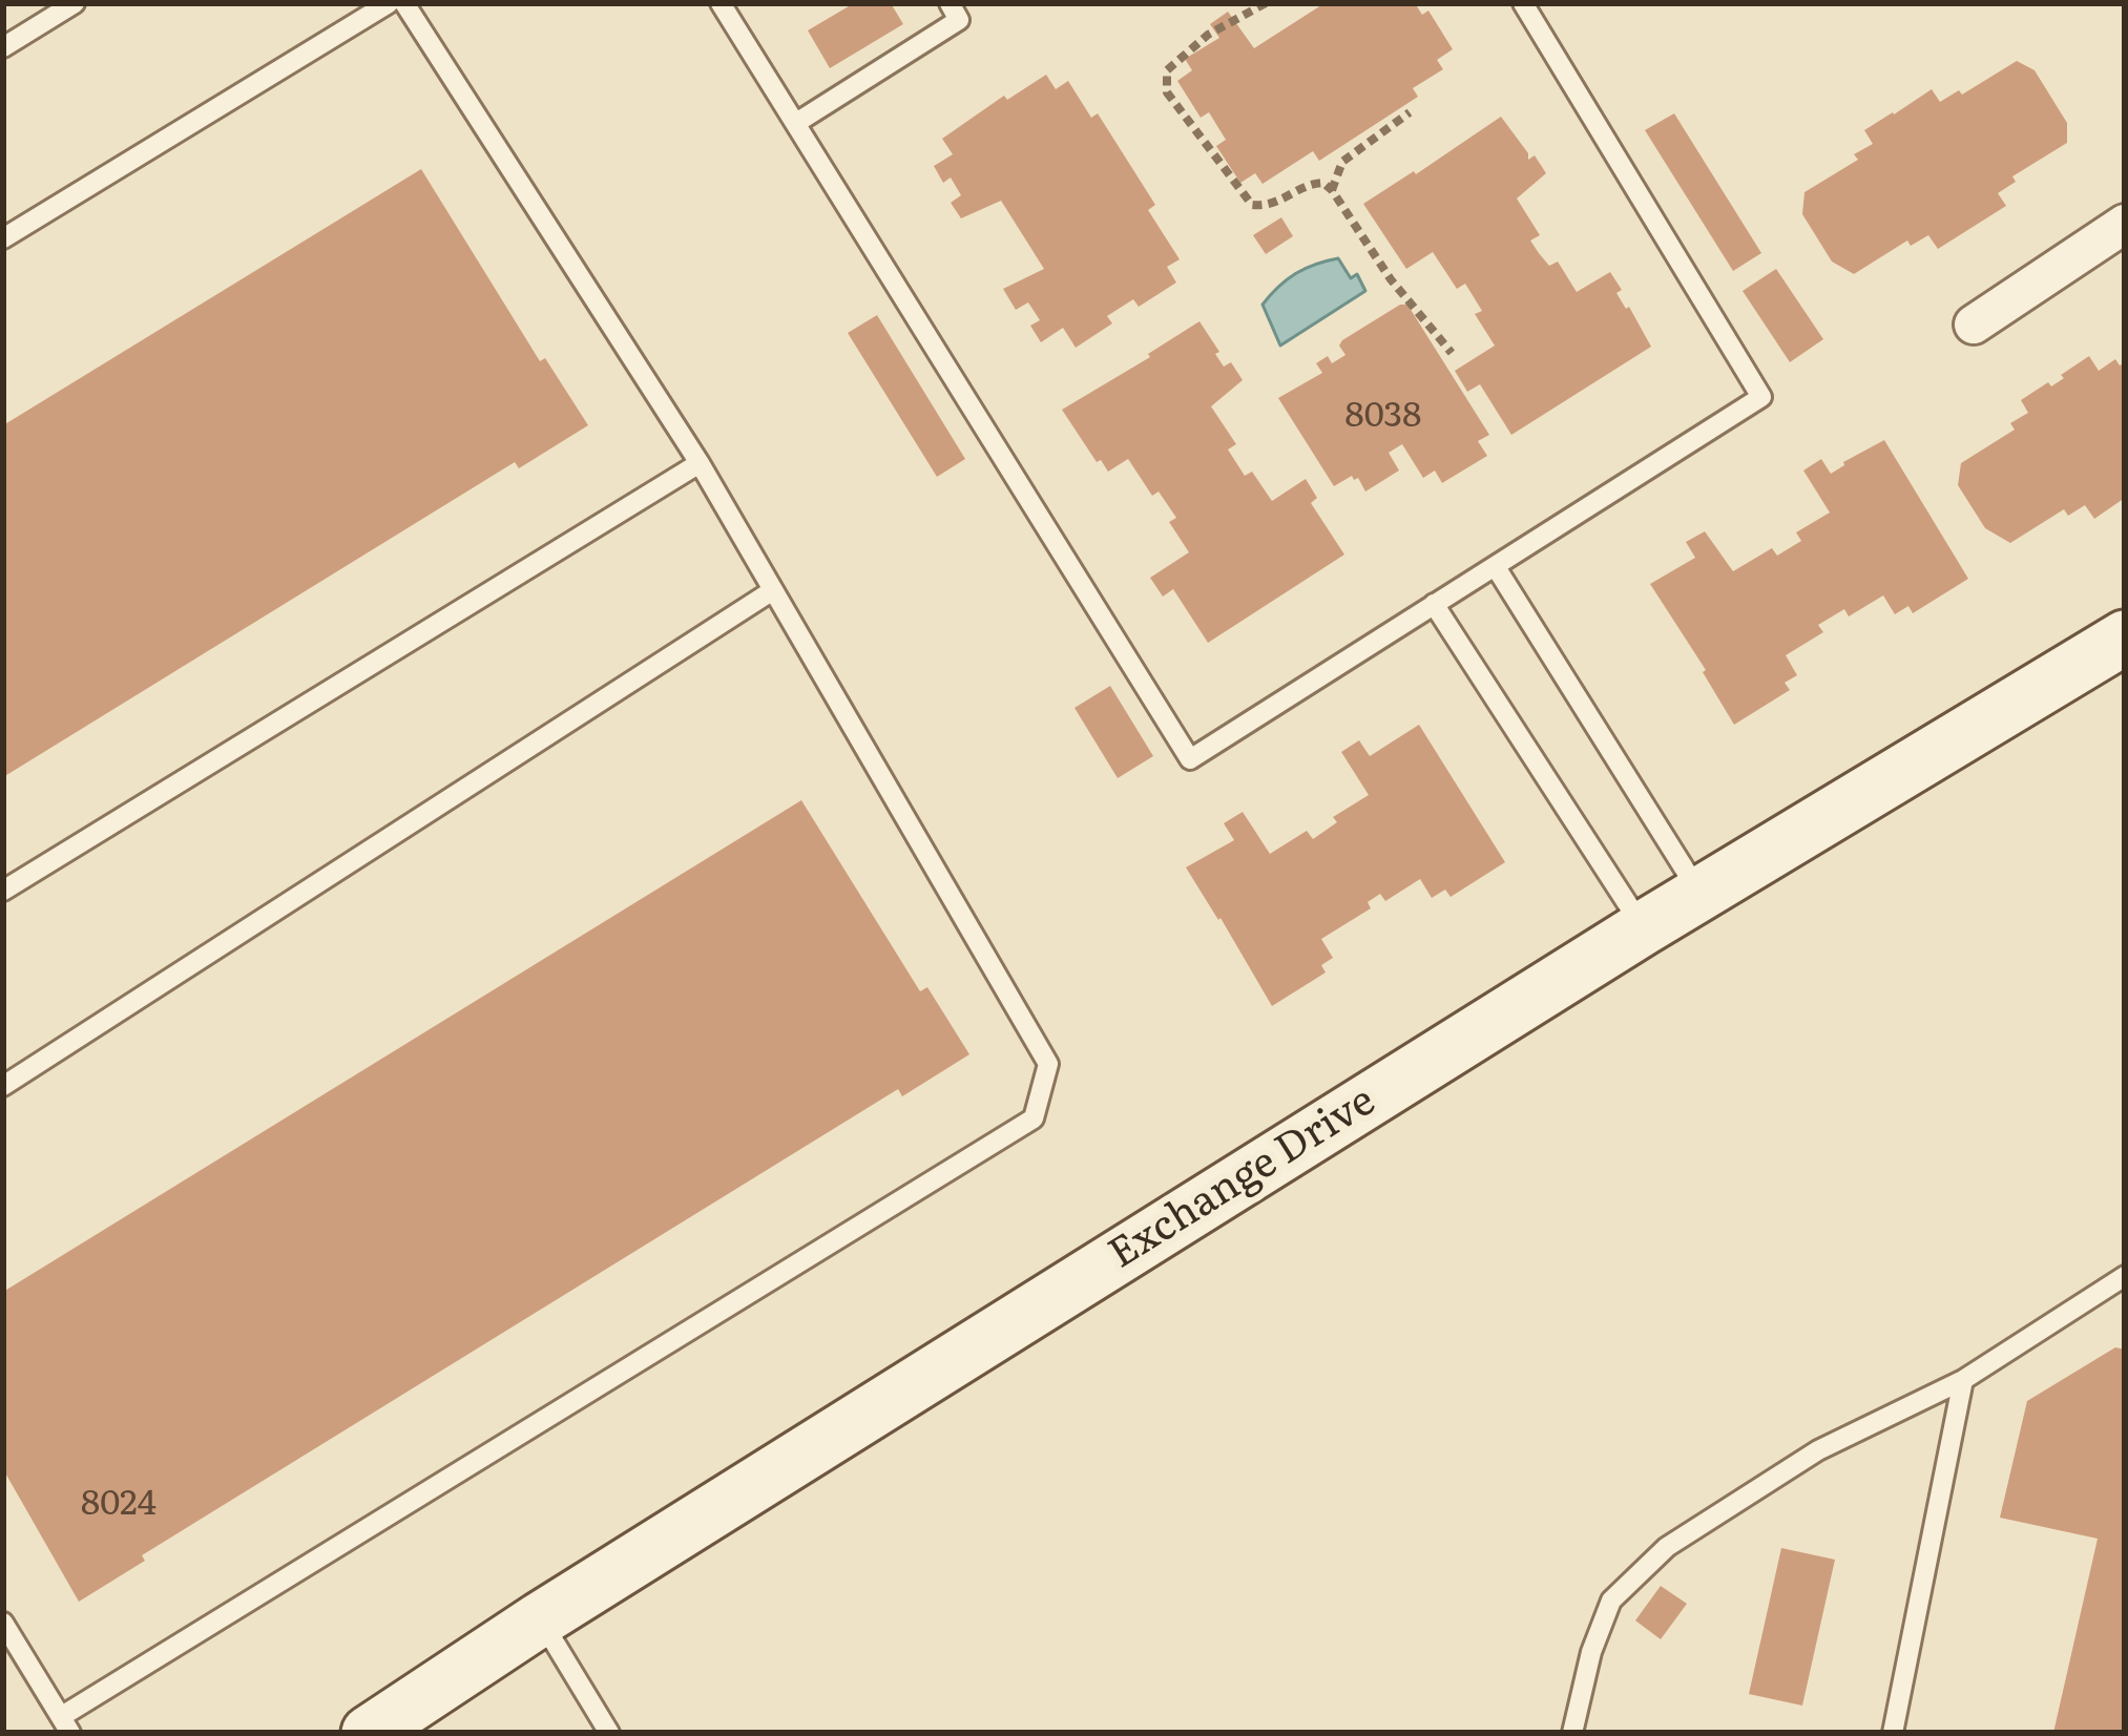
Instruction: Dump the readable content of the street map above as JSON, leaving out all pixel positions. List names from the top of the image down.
{
  "streets": {
    "street": ["Exchange Drive"]
  },
  "house_numbers": ["8038", "8024"]
}
